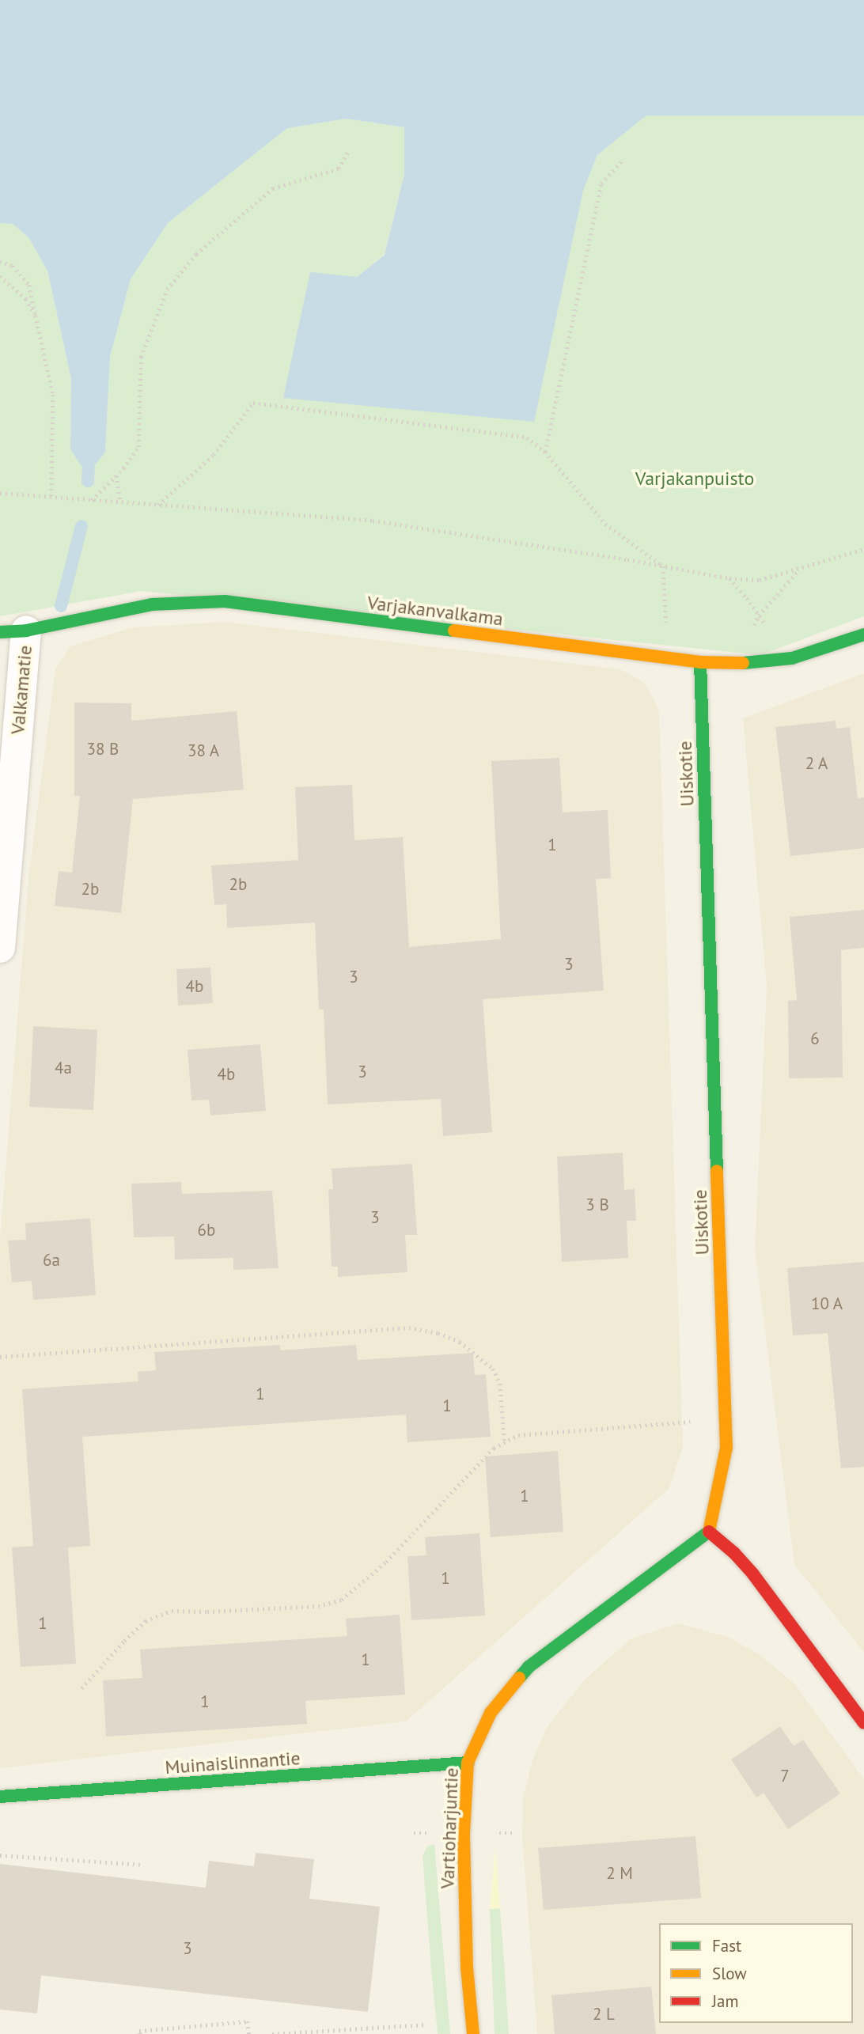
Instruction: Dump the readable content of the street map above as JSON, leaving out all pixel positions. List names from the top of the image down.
{
  "streets": {
    "street": [
      "Varjakanvalkama",
      "Valkamatie",
      "Uiskotie",
      "Muinaislinnantie",
      "Vartioharjuntie"
    ]
  },
  "crossings": [
    ["Varjakanvalkama", "Valkamatie"],
    ["Varjakanvalkama", "Uiskotie"],
    ["Uiskotie", "Vartioharjuntie"],
    ["Muinaislinnantie", "Vartioharjuntie"]
  ],
  "parks": ["Varjakanpuisto"],
  "house_numbers": [
    "38 B",
    "38 A",
    "2 A",
    "1",
    "2b",
    "2b",
    "3",
    "3",
    "4b",
    "6",
    "4a",
    "3",
    "4b",
    "3 B",
    "3",
    "6b",
    "6a",
    "10 A",
    "1",
    "1",
    "1",
    "1",
    "1",
    "1",
    "1",
    "7",
    "2 M",
    "3",
    "2 L"
  ],
  "legend": ["Fast", "Slow", "Jam"]
}
